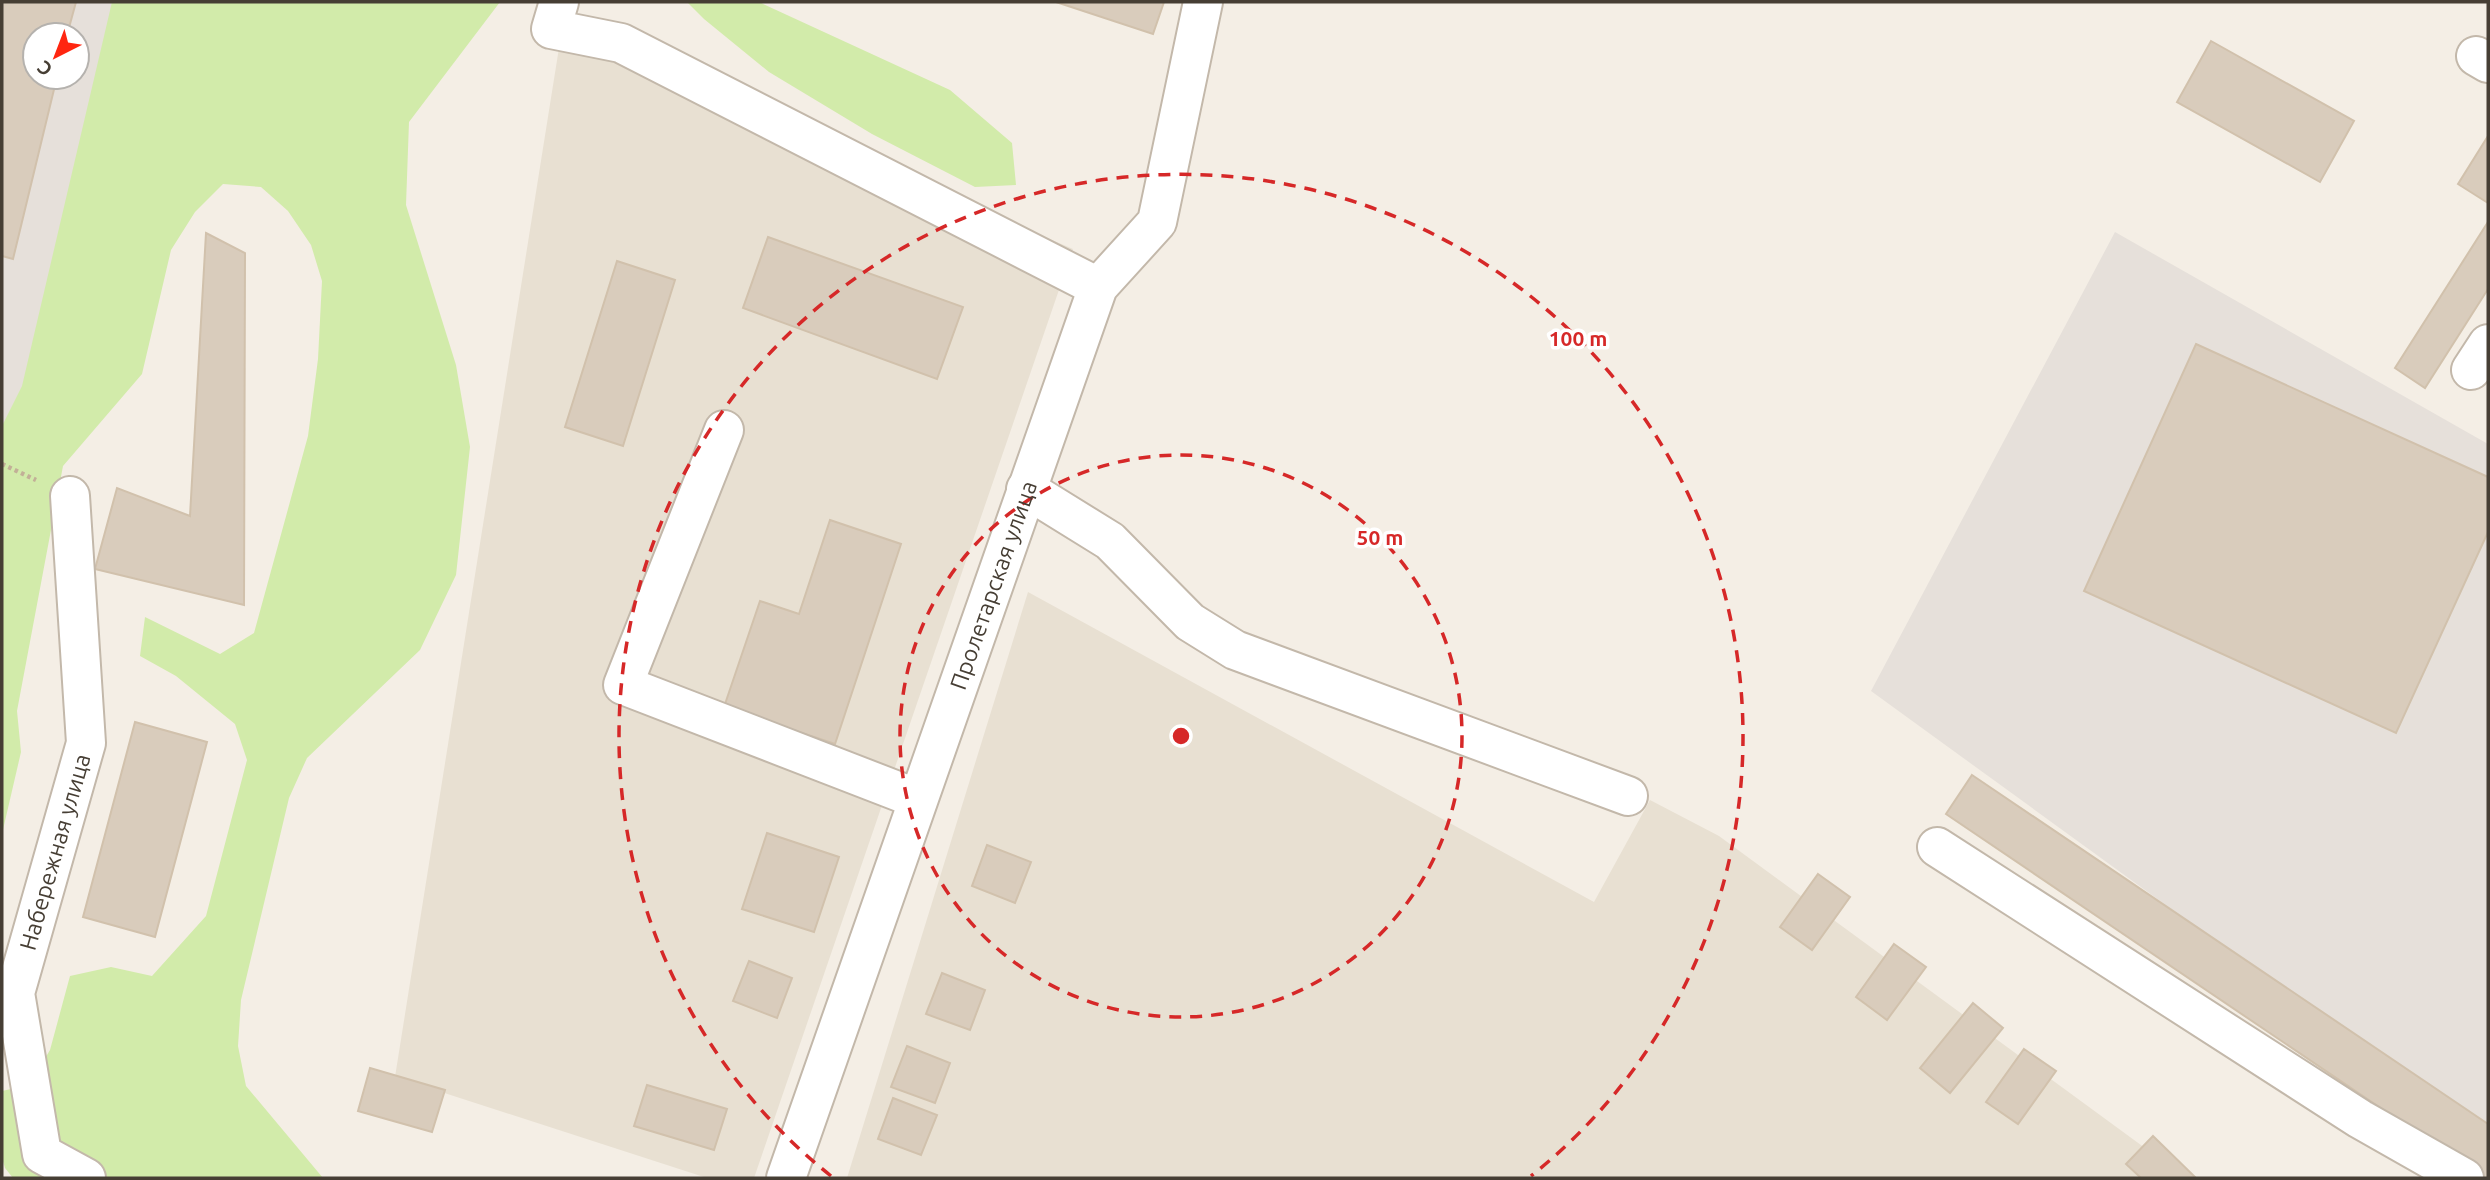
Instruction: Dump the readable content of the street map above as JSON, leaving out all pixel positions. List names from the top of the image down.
{
  "streets": {
    "street": ["Пролетарская улица", "Набережная улица"]
  },
  "north": "bottom left",
  "rings": ["100 m", "50 m"]
}
